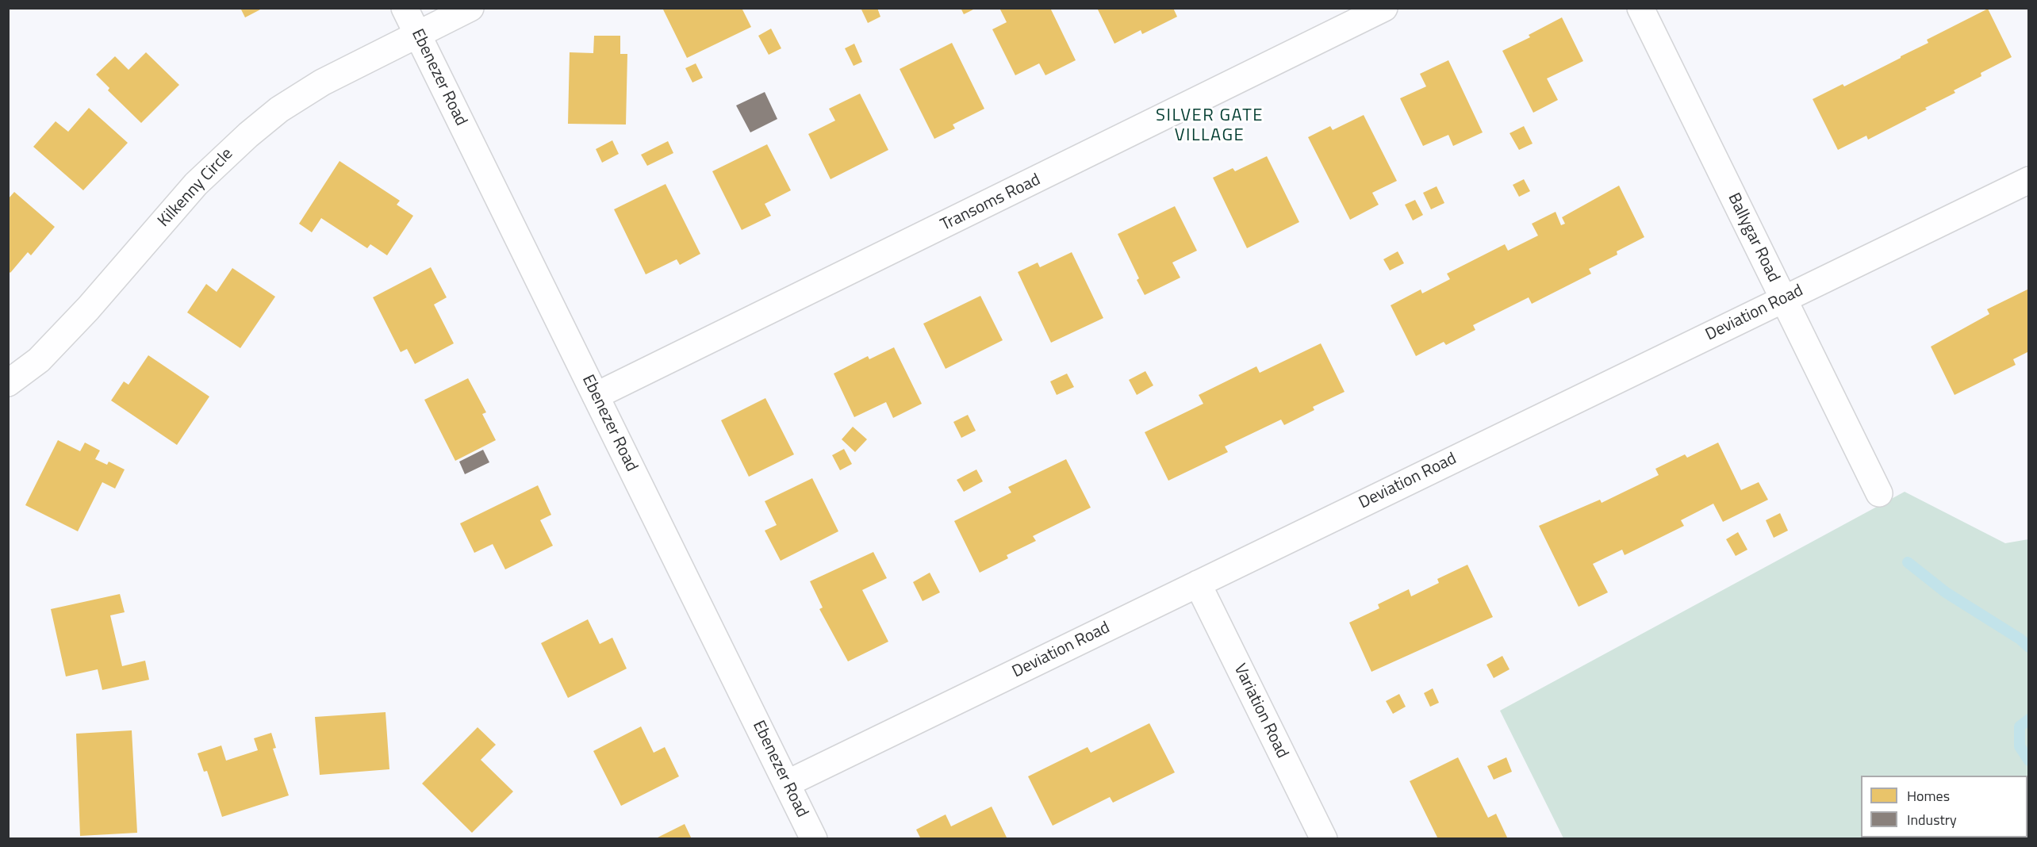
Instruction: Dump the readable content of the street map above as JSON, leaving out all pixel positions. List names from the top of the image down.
{
  "streets": {
    "street": [
      "Ebenezer Road",
      "Kilkenny Circle",
      "Transoms Road",
      "Ballygar Road",
      "Deviation Road",
      "Variation Road"
    ]
  },
  "crossings": [
    ["Ebenezer Road", "Kilkenny Circle"],
    ["Ebenezer Road", "Transoms Road"],
    ["Ebenezer Road", "Deviation Road"],
    ["Ballygar Road", "Deviation Road"],
    ["Deviation Road", "Variation Road"]
  ],
  "districts": ["SILVER GATE VILLAGE"],
  "legend": ["Homes", "Industry"]
}
